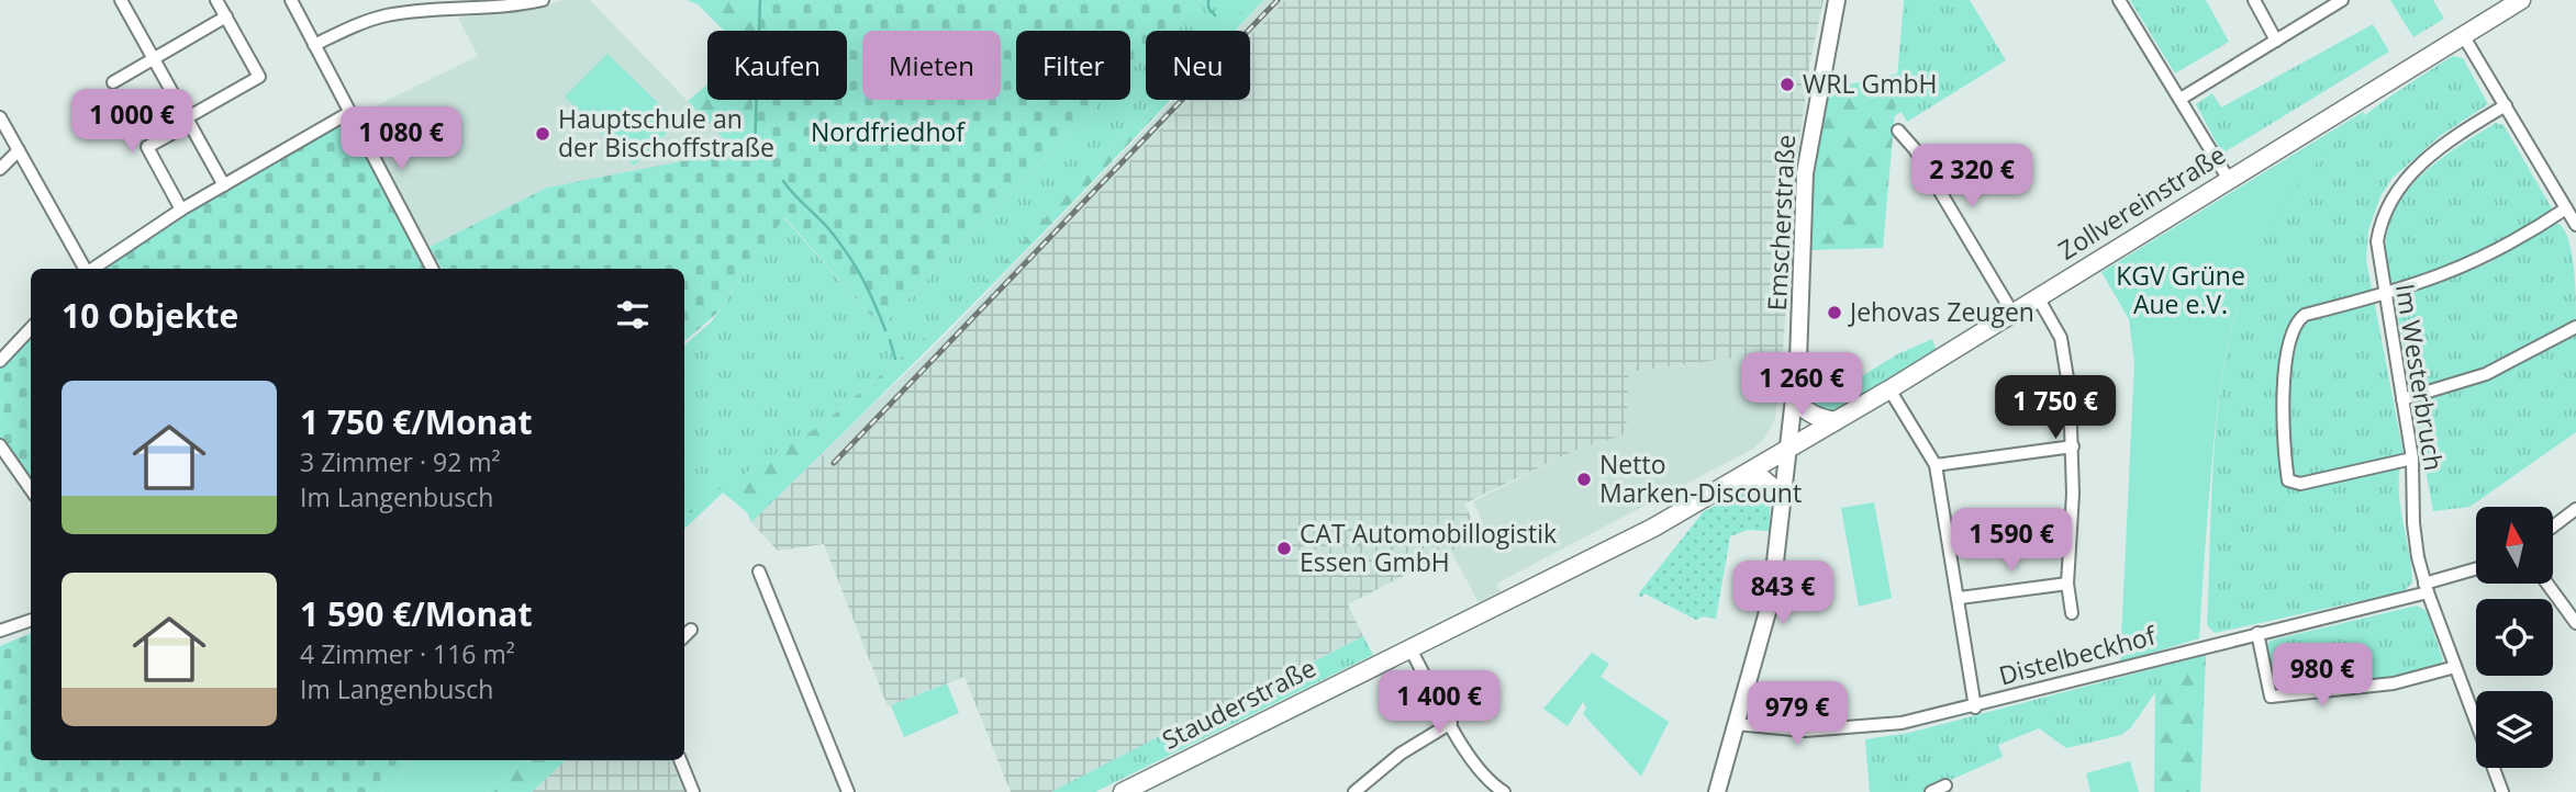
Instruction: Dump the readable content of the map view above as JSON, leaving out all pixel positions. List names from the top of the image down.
{
  "streets": {
    "main road": ["Zollvereinstraße", "Stauderstraße"],
    "street": ["Emscherstraße", "Im Westerbruch", "Distelbeckhof"]
  },
  "crossings": [
    ["Zollvereinstraße", "Emscherstraße"],
    ["Zollvereinstraße", "Stauderstraße"],
    ["Emscherstraße", "Distelbeckhof"],
    ["Emscherstraße", "Stauderstraße"],
    ["Im Westerbruch", "Distelbeckhof"]
  ],
  "parks": ["Nordfriedhof", "KGV Grüne Aue e.V."],
  "places": [
    "WRL GmbH",
    "Hauptschule an der Bischoffstraße",
    "Jehovas Zeugen",
    "Netto Marken-Discount",
    "CAT Automobillogistik Essen GmbH"
  ],
  "north": "top",
  "page": {
    "chip": [
      "Kaufen",
      "Mieten",
      "Filter",
      "Neu"
    ],
    "price": [
      "1 000 €",
      "1 080 €",
      "2 320 €",
      "1 260 €",
      "1 750 €",
      "1 590 €",
      "843 €",
      "980 €",
      "1 400 €",
      "979 €"
    ],
    "heading": "10 Objekte",
    "list": [
      {
        "name": "1 750 €/Monat",
        "note": "3 Zimmer · 92 m² · Im Langenbusch"
      },
      {
        "name": "1 590 €/Monat",
        "note": "4 Zimmer · 116 m² · Im Langenbusch"
      }
    ]
  }
}
